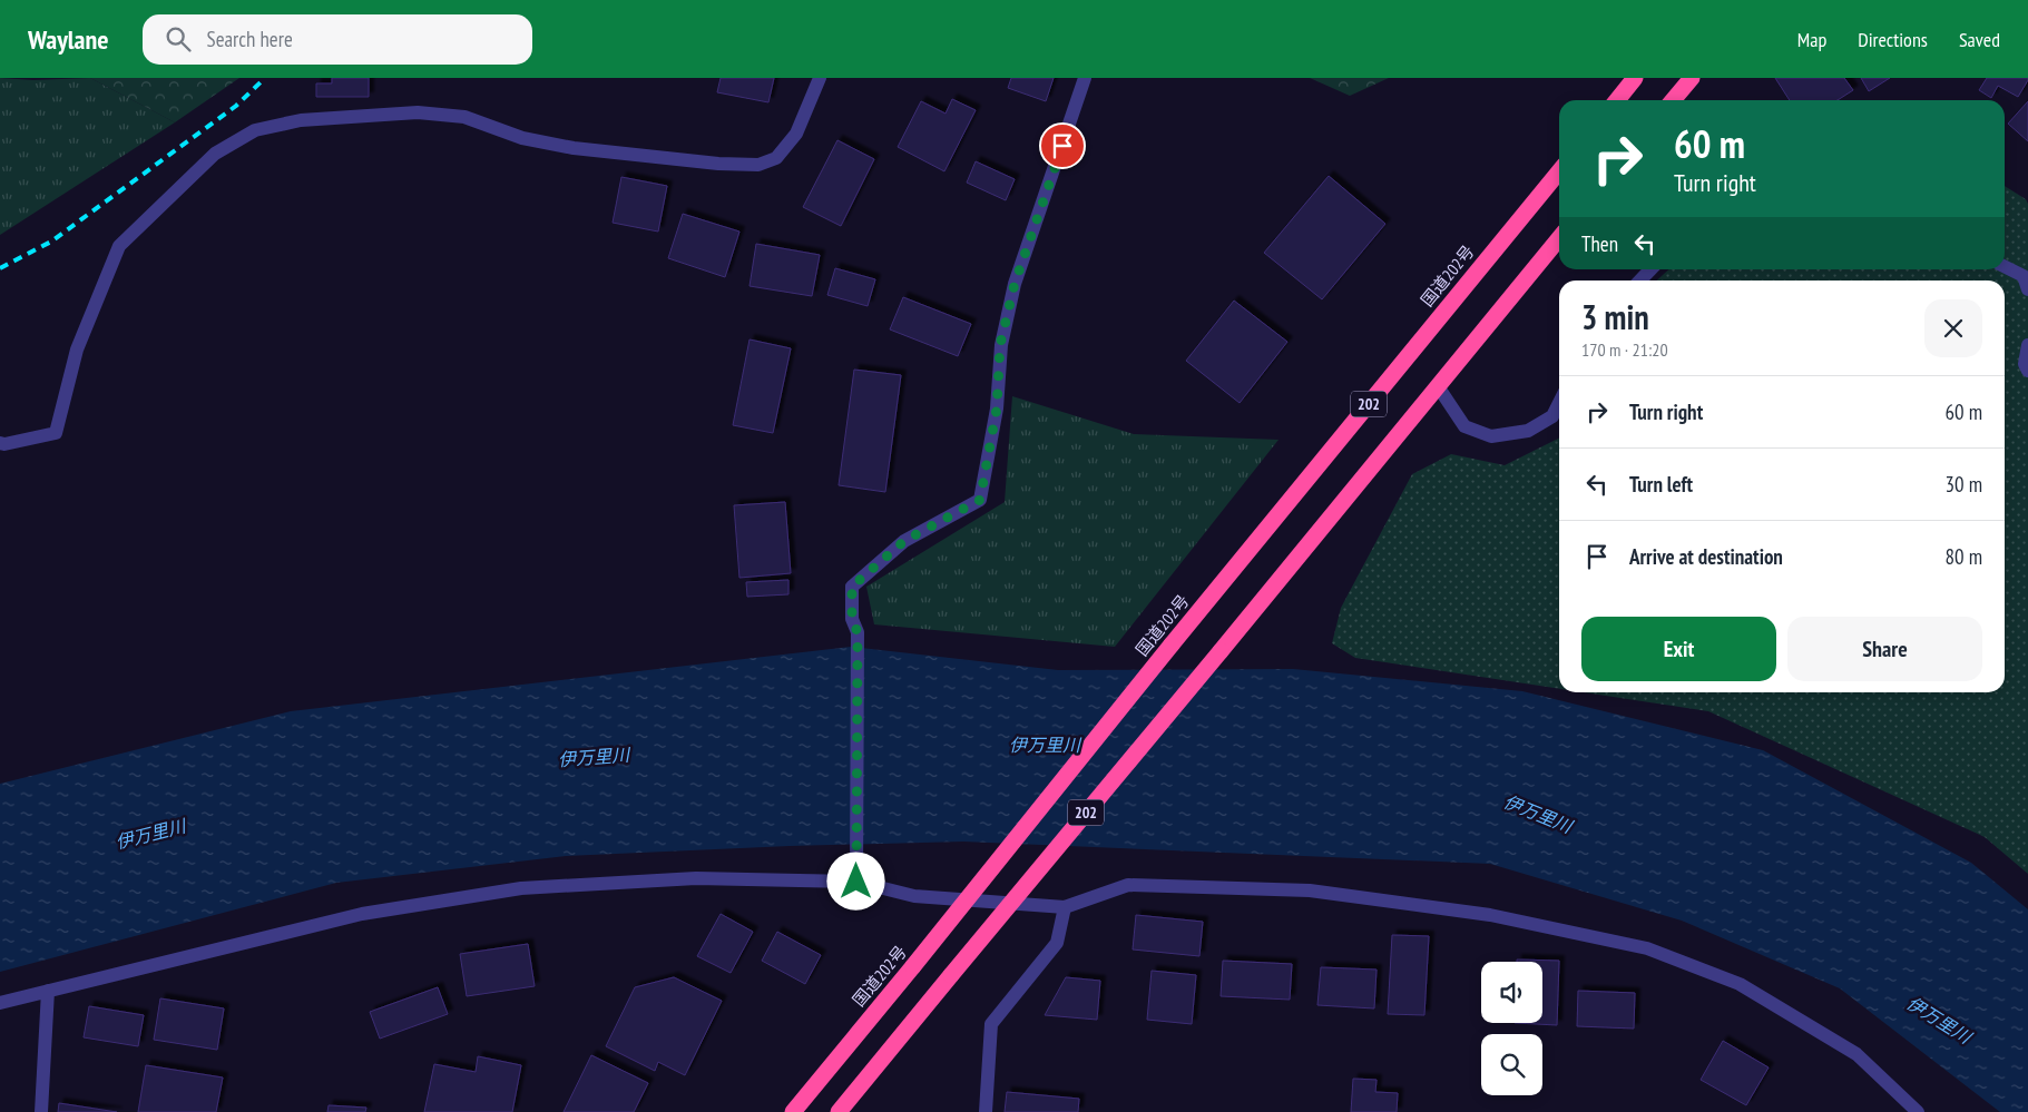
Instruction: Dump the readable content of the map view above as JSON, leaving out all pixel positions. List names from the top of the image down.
{
  "streets": {
    "highway": ["国道202号", "202"]
  },
  "water": ["伊万里川"],
  "page": {
    "header": "Waylane",
    "search": "Search here",
    "nav": ["Map", "Directions", "Saved"],
    "turn": ["60 m", "Turn right"],
    "then": "Then",
    "heading": ["3 min", "170 m · 21:20"],
    "list": [
      {
        "name": "Turn right",
        "value": "60 m"
      },
      {
        "name": "Turn left",
        "value": "30 m"
      },
      {
        "name": "Arrive at destination",
        "value": "80 m"
      }
    ],
    "buttons": ["Exit", "Share"]
  }
}
